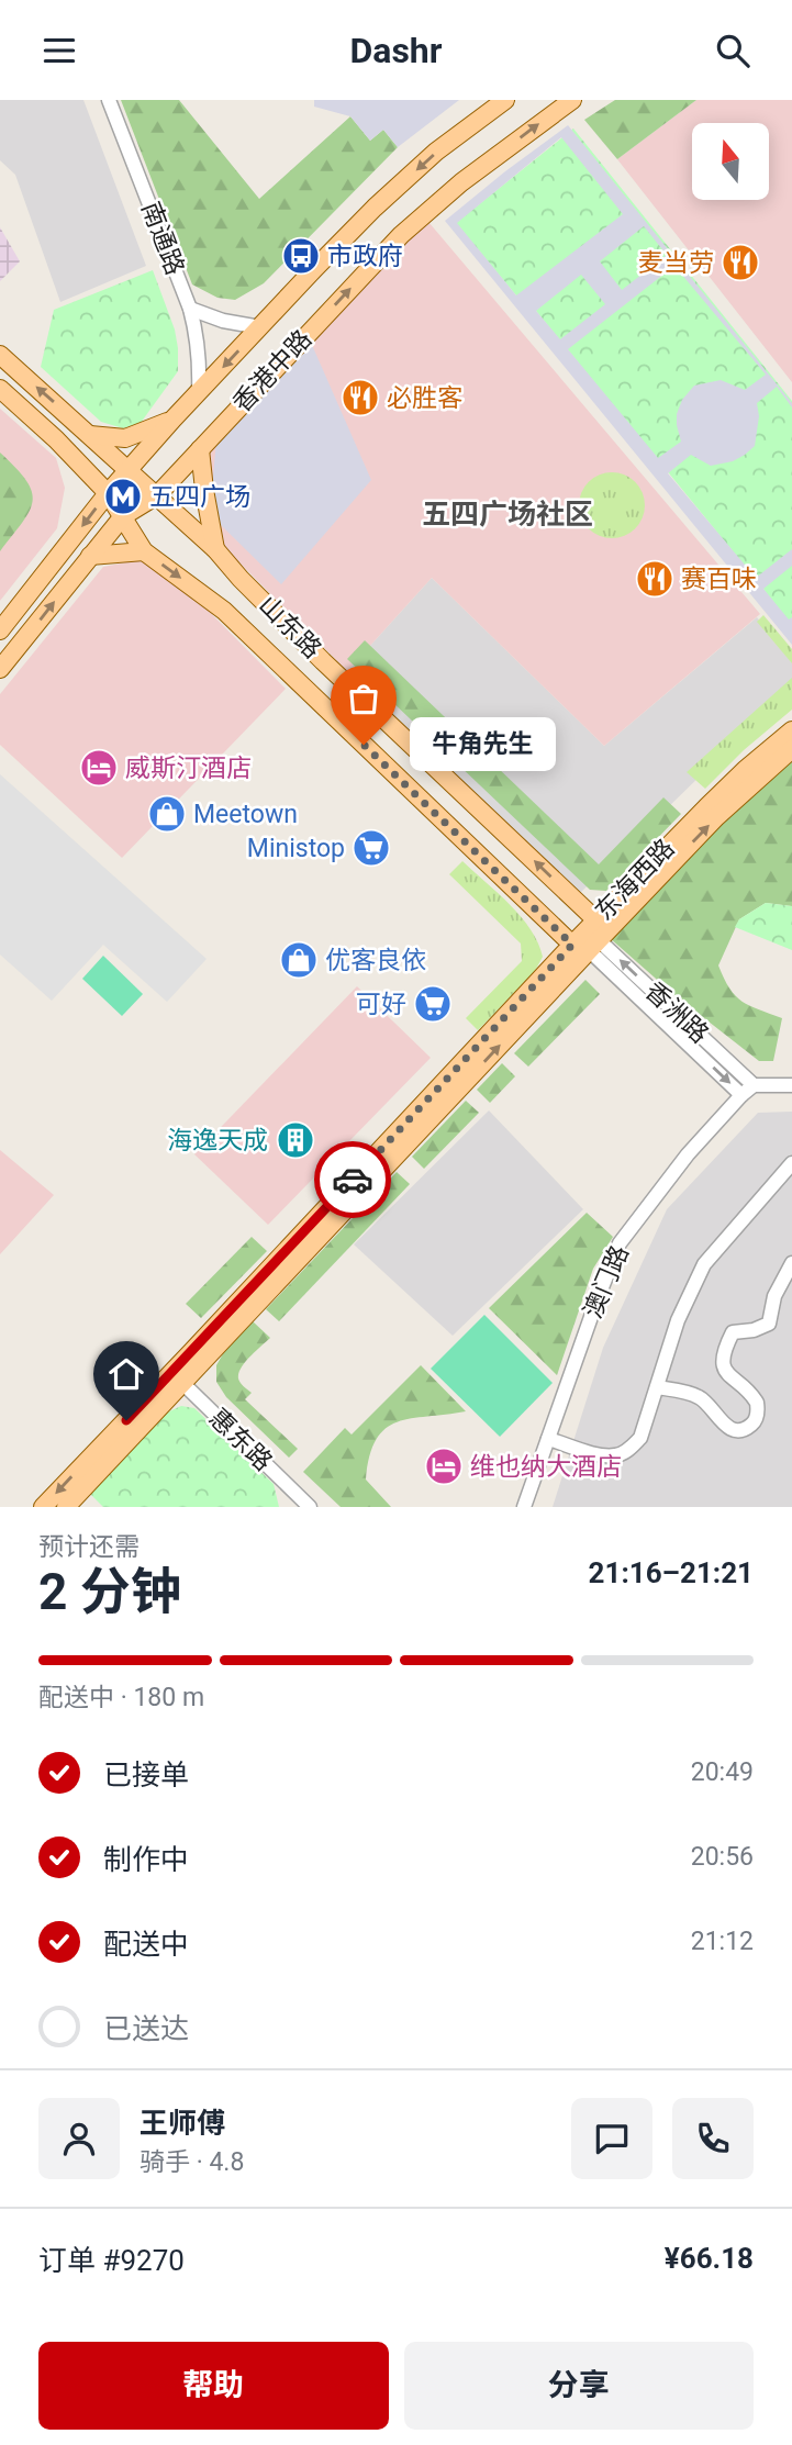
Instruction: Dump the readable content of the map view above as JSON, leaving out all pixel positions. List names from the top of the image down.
{
  "streets": {
    "main road": ["香港中路", "山东路", "东海西路"],
    "street": [
      "南通路",
      "香洲路",
      "澳门路",
      "惠东路"
    ]
  },
  "crossings": [
    ["南通路", "香港中路"],
    ["香港中路", "山东路"],
    ["山东路", "东海西路"],
    ["山东路", "香洲路"],
    ["东海西路", "香洲路"],
    ["东海西路", "惠东路"],
    ["香洲路", "澳门路"]
  ],
  "districts": ["五四广场社区"],
  "places": {
    "bus stop": ["市政府"],
    "restaurant": ["麦当劳", "必胜客", "赛百味"],
    "metro station": ["五四广场"],
    "other": ["牛角先生"],
    "hotel": ["威斯汀酒店", "维也纳大酒店"],
    "shop": ["Meetown", "优客良依"],
    "supermarket": ["Ministop", "可好"],
    "building": ["海逸天成"]
  },
  "north": "top",
  "page": {
    "header": "Dashr",
    "bubble": "牛角先生",
    "heading": ["2 分钟", "预计还需", "21:16–21:21"],
    "panel": [
      "王师傅",
      "骑手 · 4.8",
      "订单 #9270",
      "¥66.18"
    ],
    "bar": "配送中 · 180 m",
    "list": [
      ["已接单", "20:49"],
      ["制作中", "20:56"],
      ["配送中", "21:12"],
      "已送达"
    ],
    "buttons": ["帮助", "分享"]
  }
}
